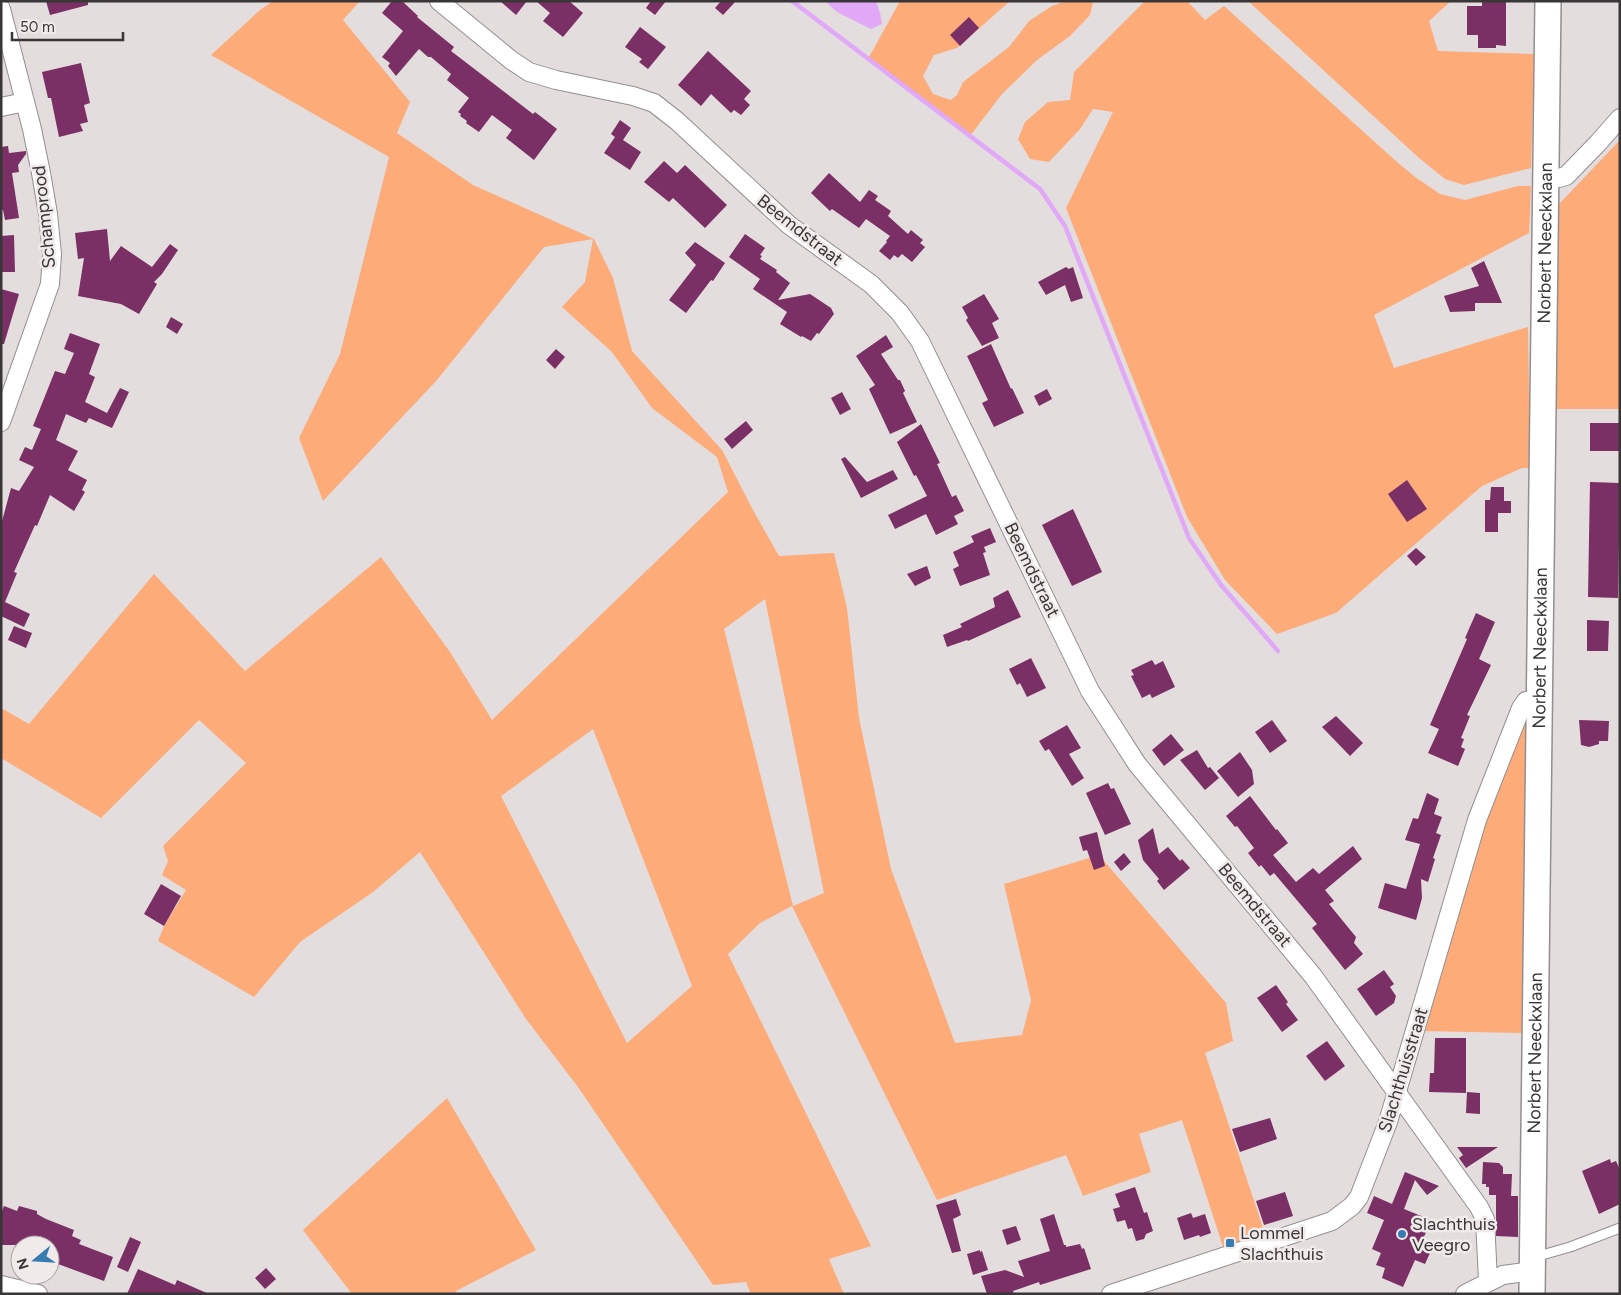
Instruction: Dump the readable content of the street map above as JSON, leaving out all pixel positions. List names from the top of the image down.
{
  "streets": {
    "main road": ["Norbert Neeckxlaan"],
    "street": ["Schamprood", "Beemdstraat", "Slachthuisstraat"]
  },
  "crossings": [
    ["Beemdstraat", "Slachthuisstraat"],
    ["Norbert Neeckxlaan", "Slachthuisstraat"]
  ],
  "places": {
    "other": ["Slachthuis Veegro"],
    "transit": ["Lommel Slachthuis"]
  },
  "scale_bar": "50 m",
  "north": "left"
}
